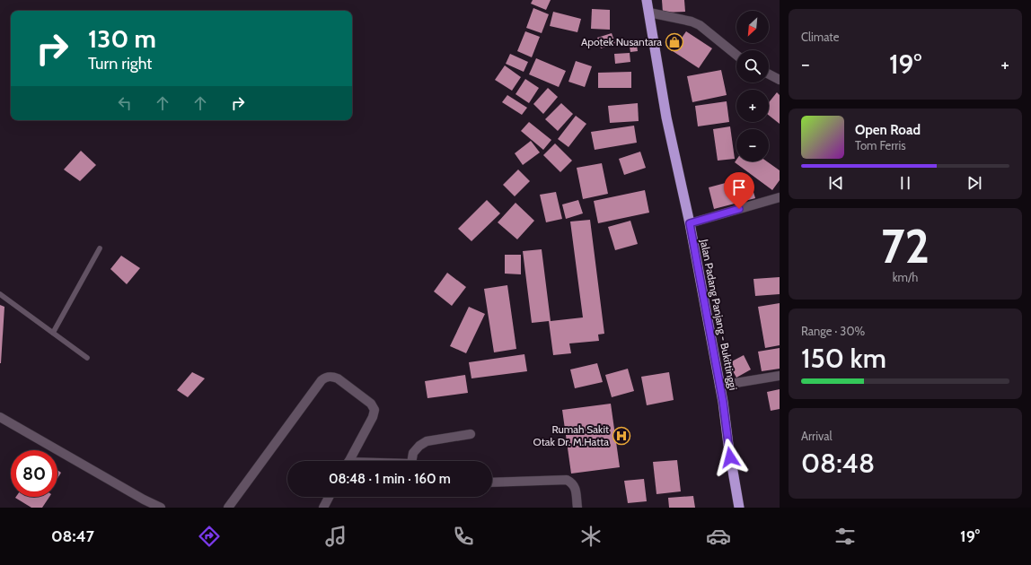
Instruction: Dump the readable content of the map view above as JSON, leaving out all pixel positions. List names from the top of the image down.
{
  "streets": {
    "highway": ["Jalan Padang Panjang - Bukittinggi"]
  },
  "places": {
    "shop": ["Apotek Nusantara"],
    "hospital": ["Rumah Sakit Otak Dr. M.Hatta"]
  },
  "north": "bottom left",
  "page": {
    "tile": [
      "Climate",
      ["72", "km/h"],
      ["Range · 30%", "150 km"],
      ["Arrival", "08:48"]
    ],
    "map_buttons": ["+", "−"],
    "turn": ["130 m", "Turn right"],
    "heat": ["−", "19°", "+"],
    "song": ["Open Road", "Tom Ferris"],
    "limit": "80",
    "trip": "08:48 · 1 min · 160 m",
    "tabs": ["08:47", "19°"]
  }
}
